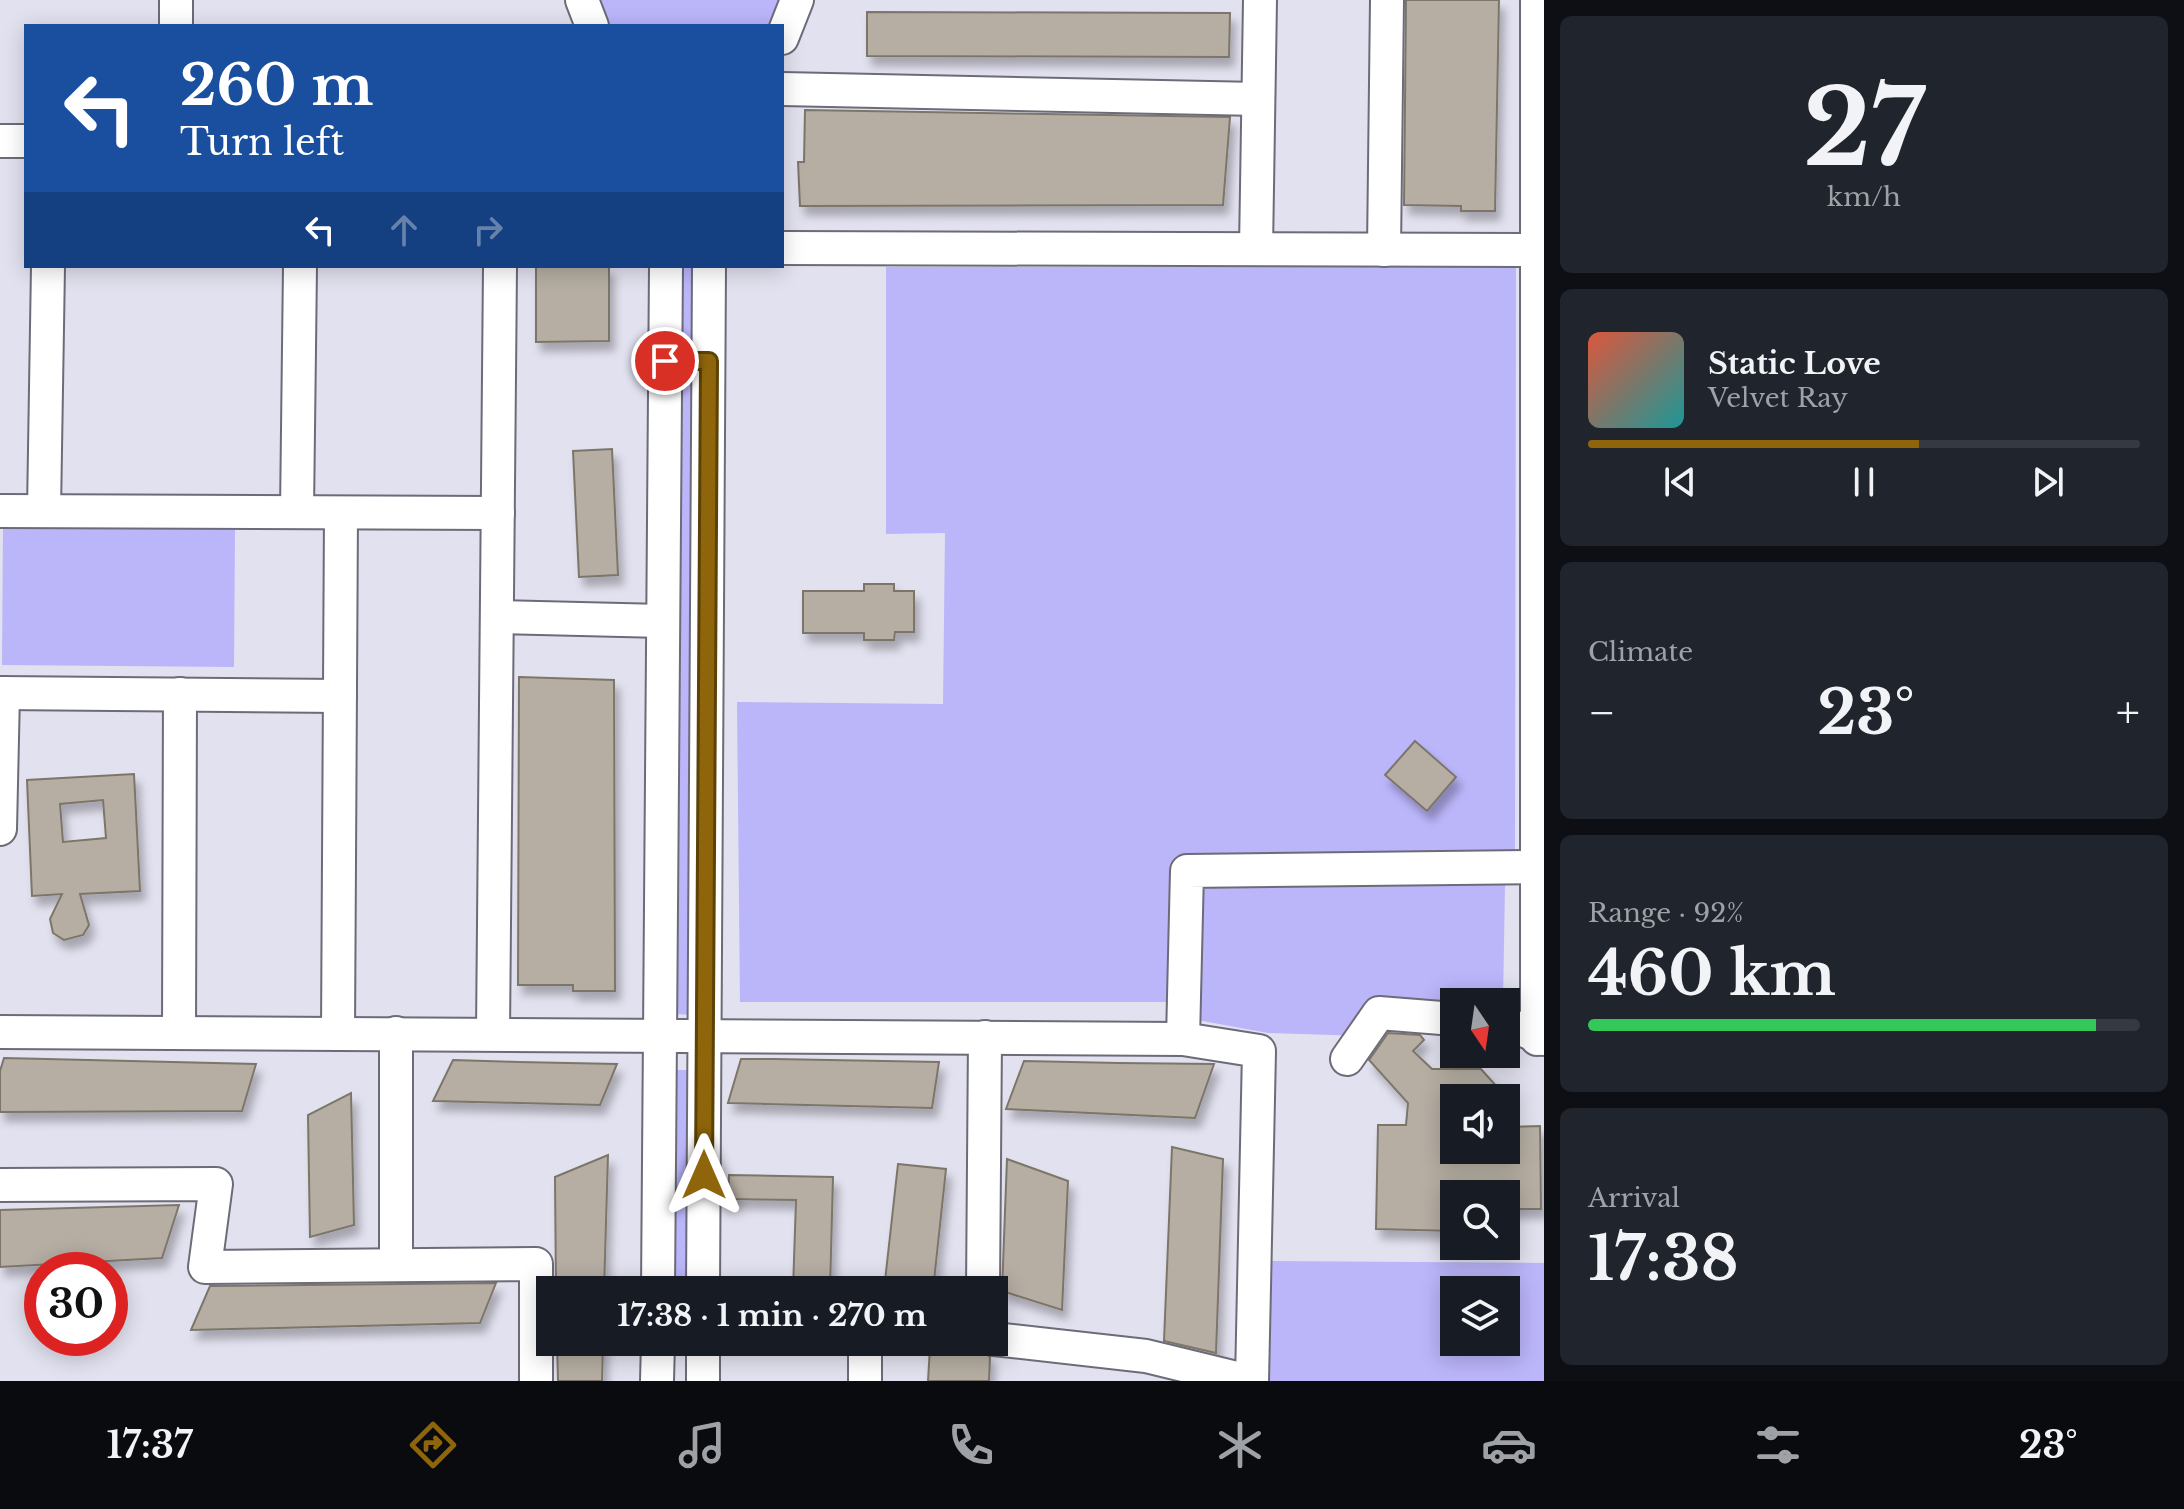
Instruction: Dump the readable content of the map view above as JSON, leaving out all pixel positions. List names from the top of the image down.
{
  "north": "bottom",
  "page": {
    "tile": [
      ["27", "km/h"],
      "Climate",
      ["Range · 92%", "460 km"],
      ["Arrival", "17:38"]
    ],
    "turn": ["260 m", "Turn left"],
    "song": ["Static Love", "Velvet Ray"],
    "heat": ["−", "23°", "+"],
    "limit": "30",
    "trip": "17:38 · 1 min · 270 m",
    "tabs": ["17:37", "23°"]
  }
}
